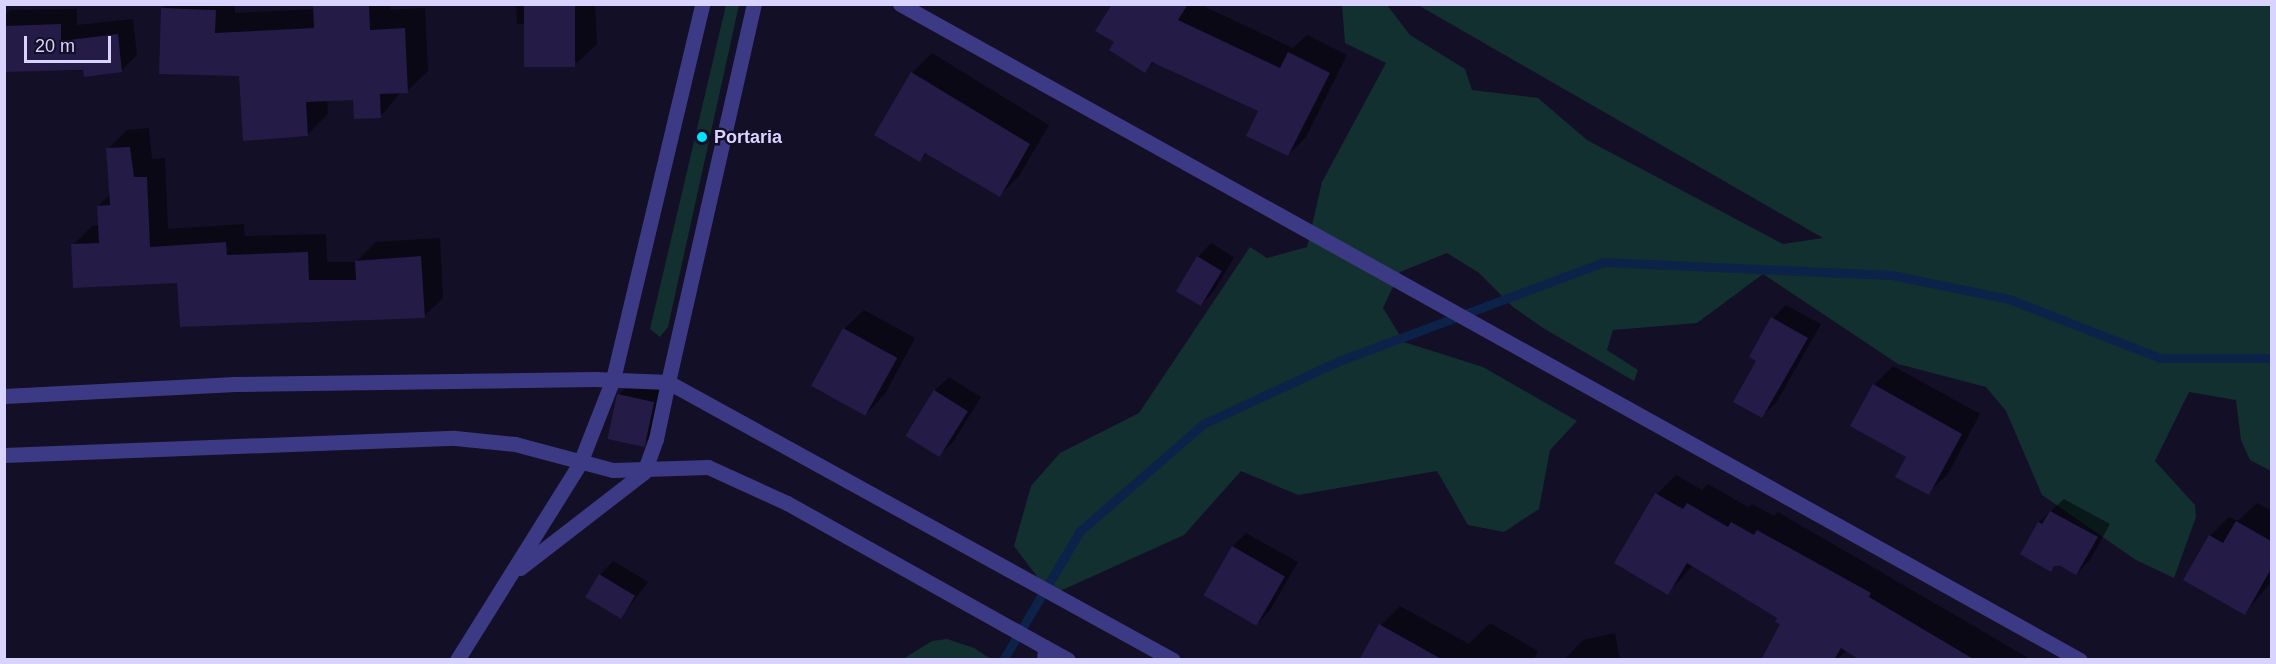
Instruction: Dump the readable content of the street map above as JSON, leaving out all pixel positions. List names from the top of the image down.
{
  "places": ["Portaria"],
  "scale_bar": "20 m"
}
